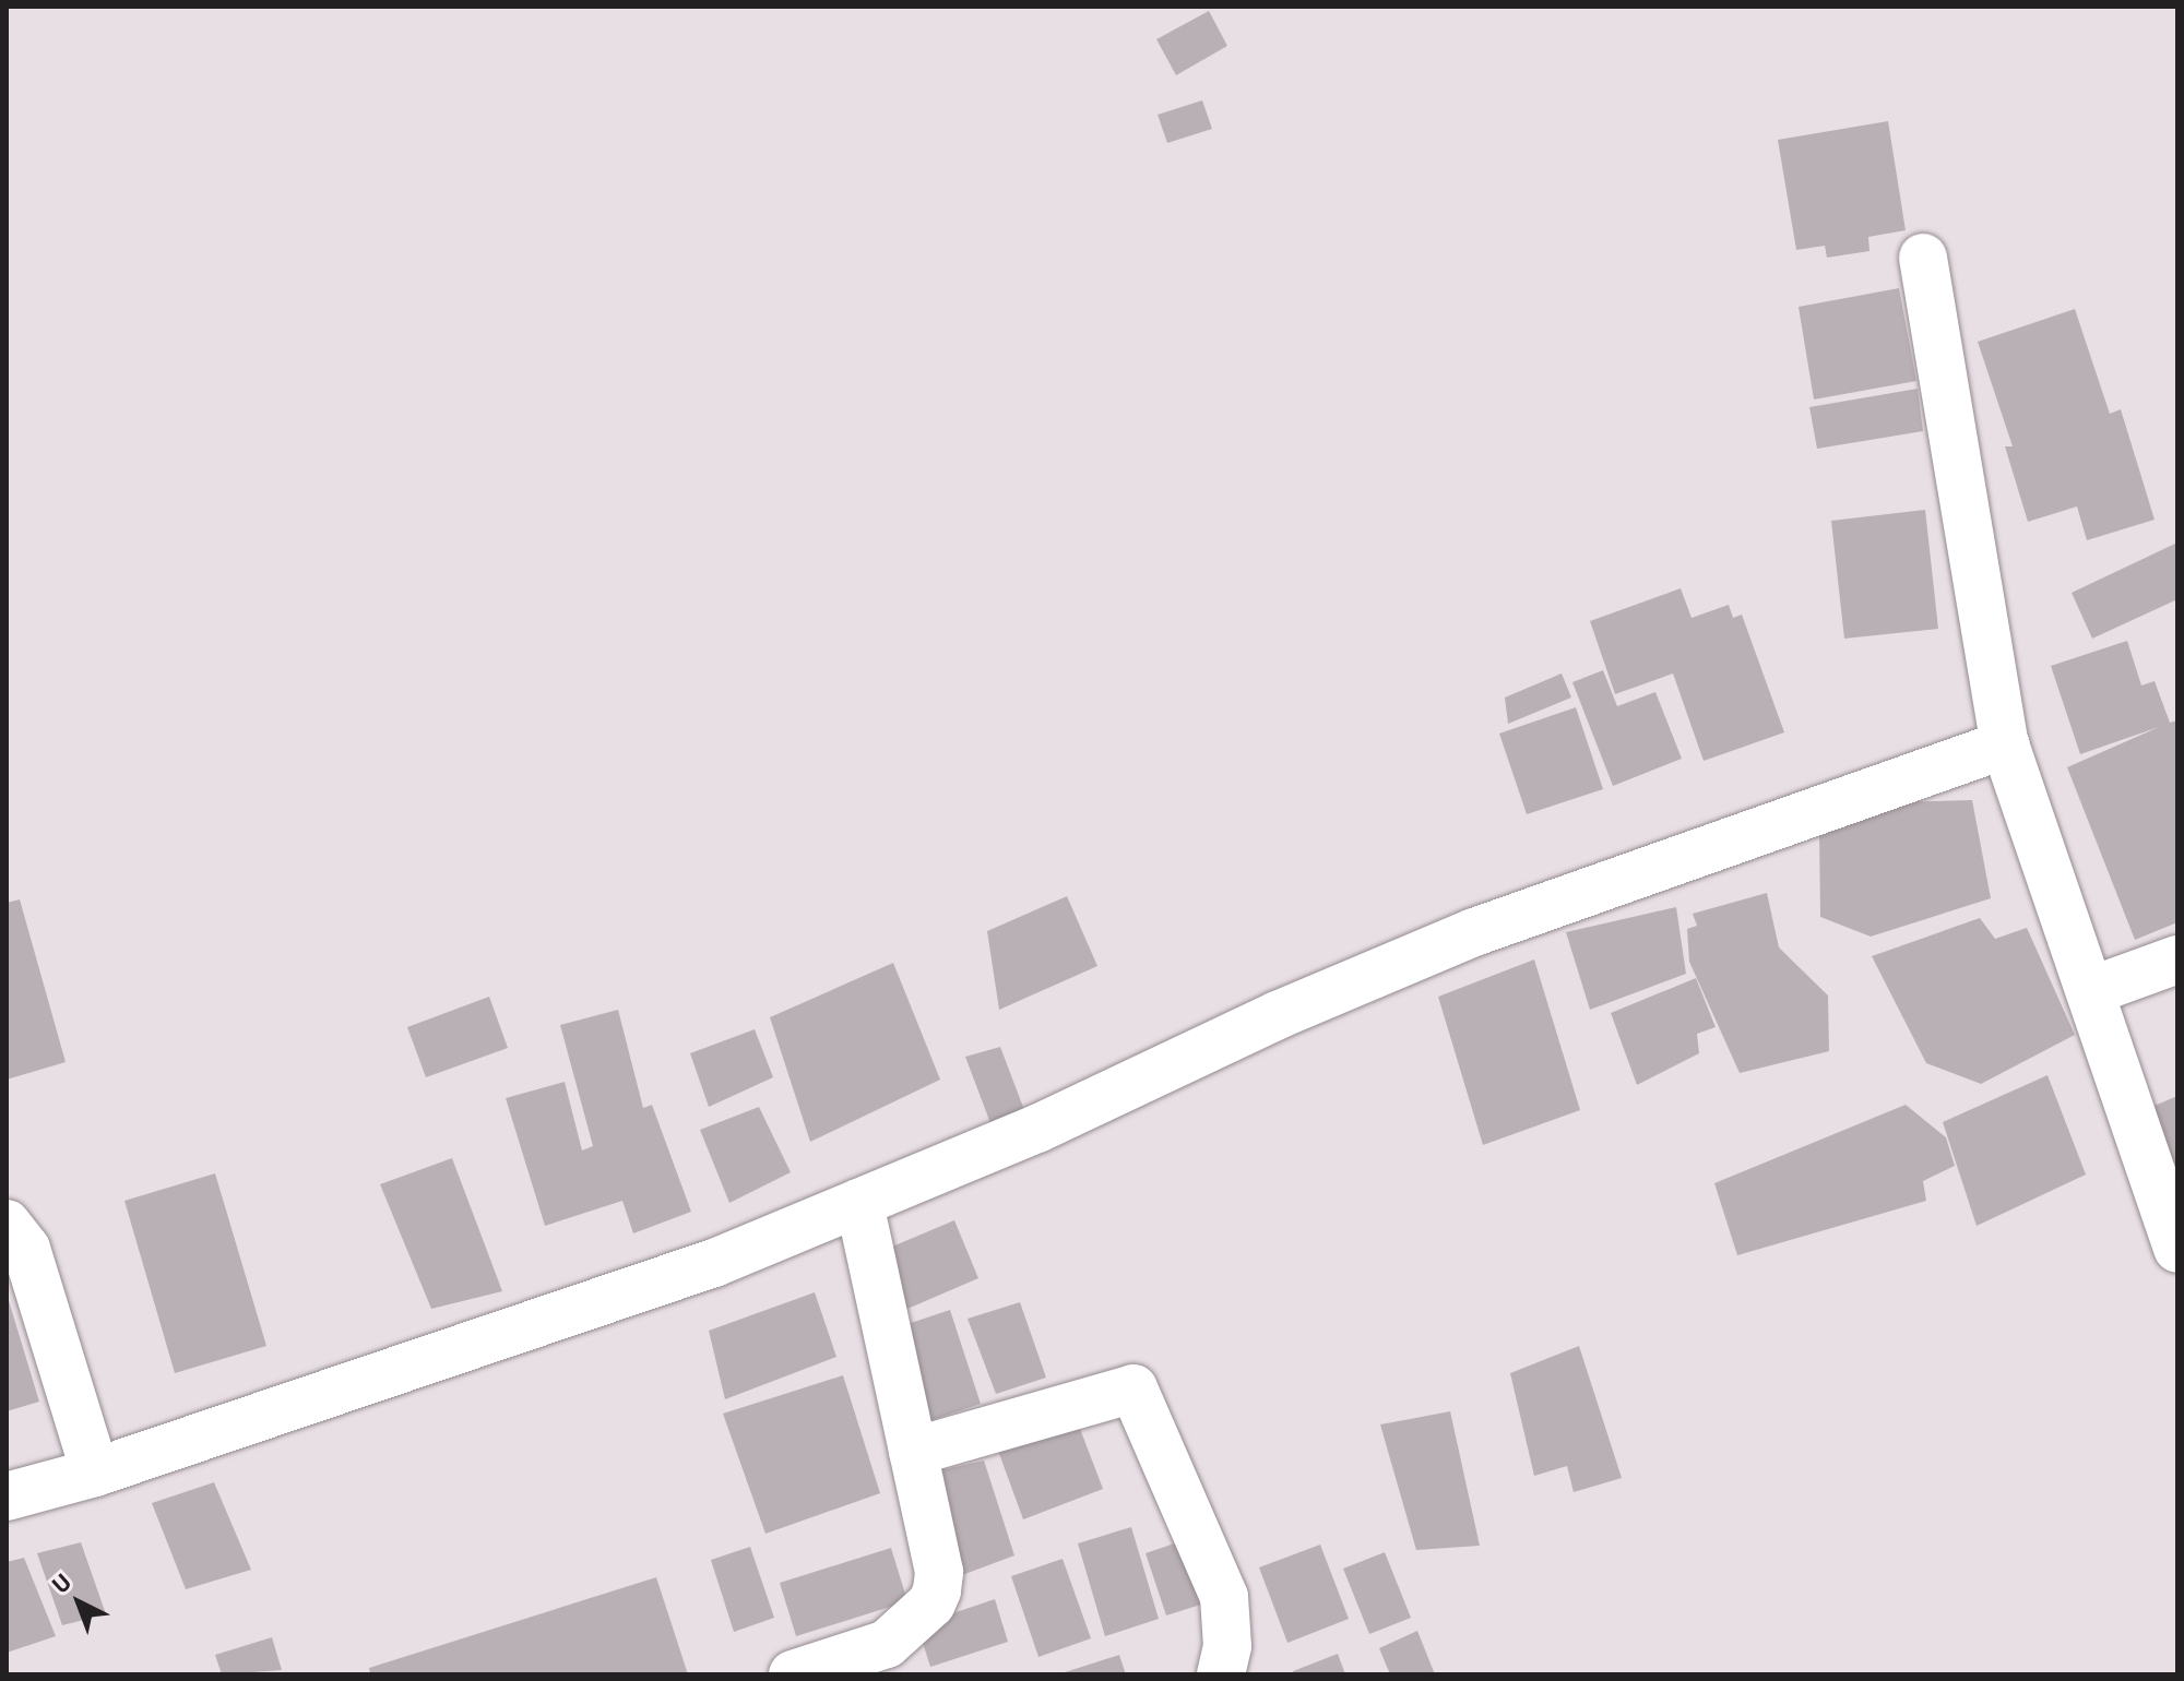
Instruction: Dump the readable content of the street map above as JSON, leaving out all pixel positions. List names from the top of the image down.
{
  "north": "top left"
}
